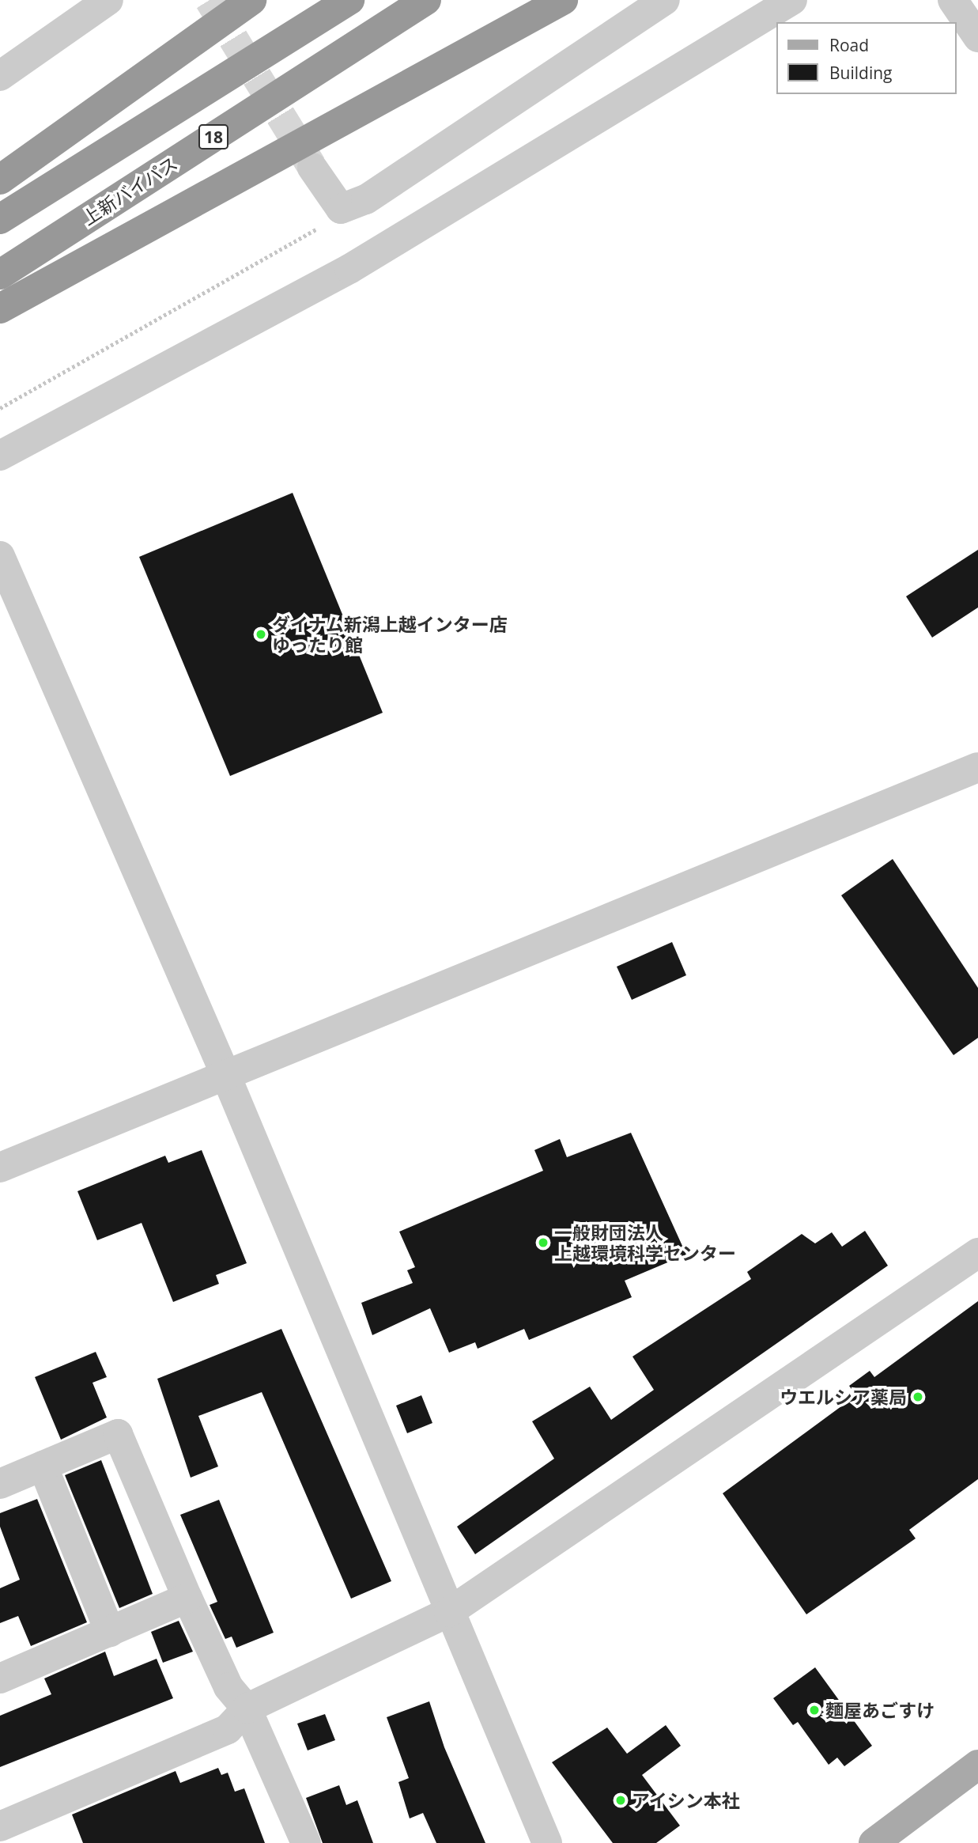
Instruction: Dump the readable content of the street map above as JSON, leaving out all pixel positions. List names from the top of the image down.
{
  "streets": {
    "highway": ["18", "上新バイパス"]
  },
  "places": [
    "ダイナム新潟上越インター店 ゆったり館",
    "一般財団法人 上越環境科学センター",
    "ウエルシア薬局",
    "麵屋あごすけ",
    "アイシン本社"
  ],
  "legend": ["Road", "Building"]
}
